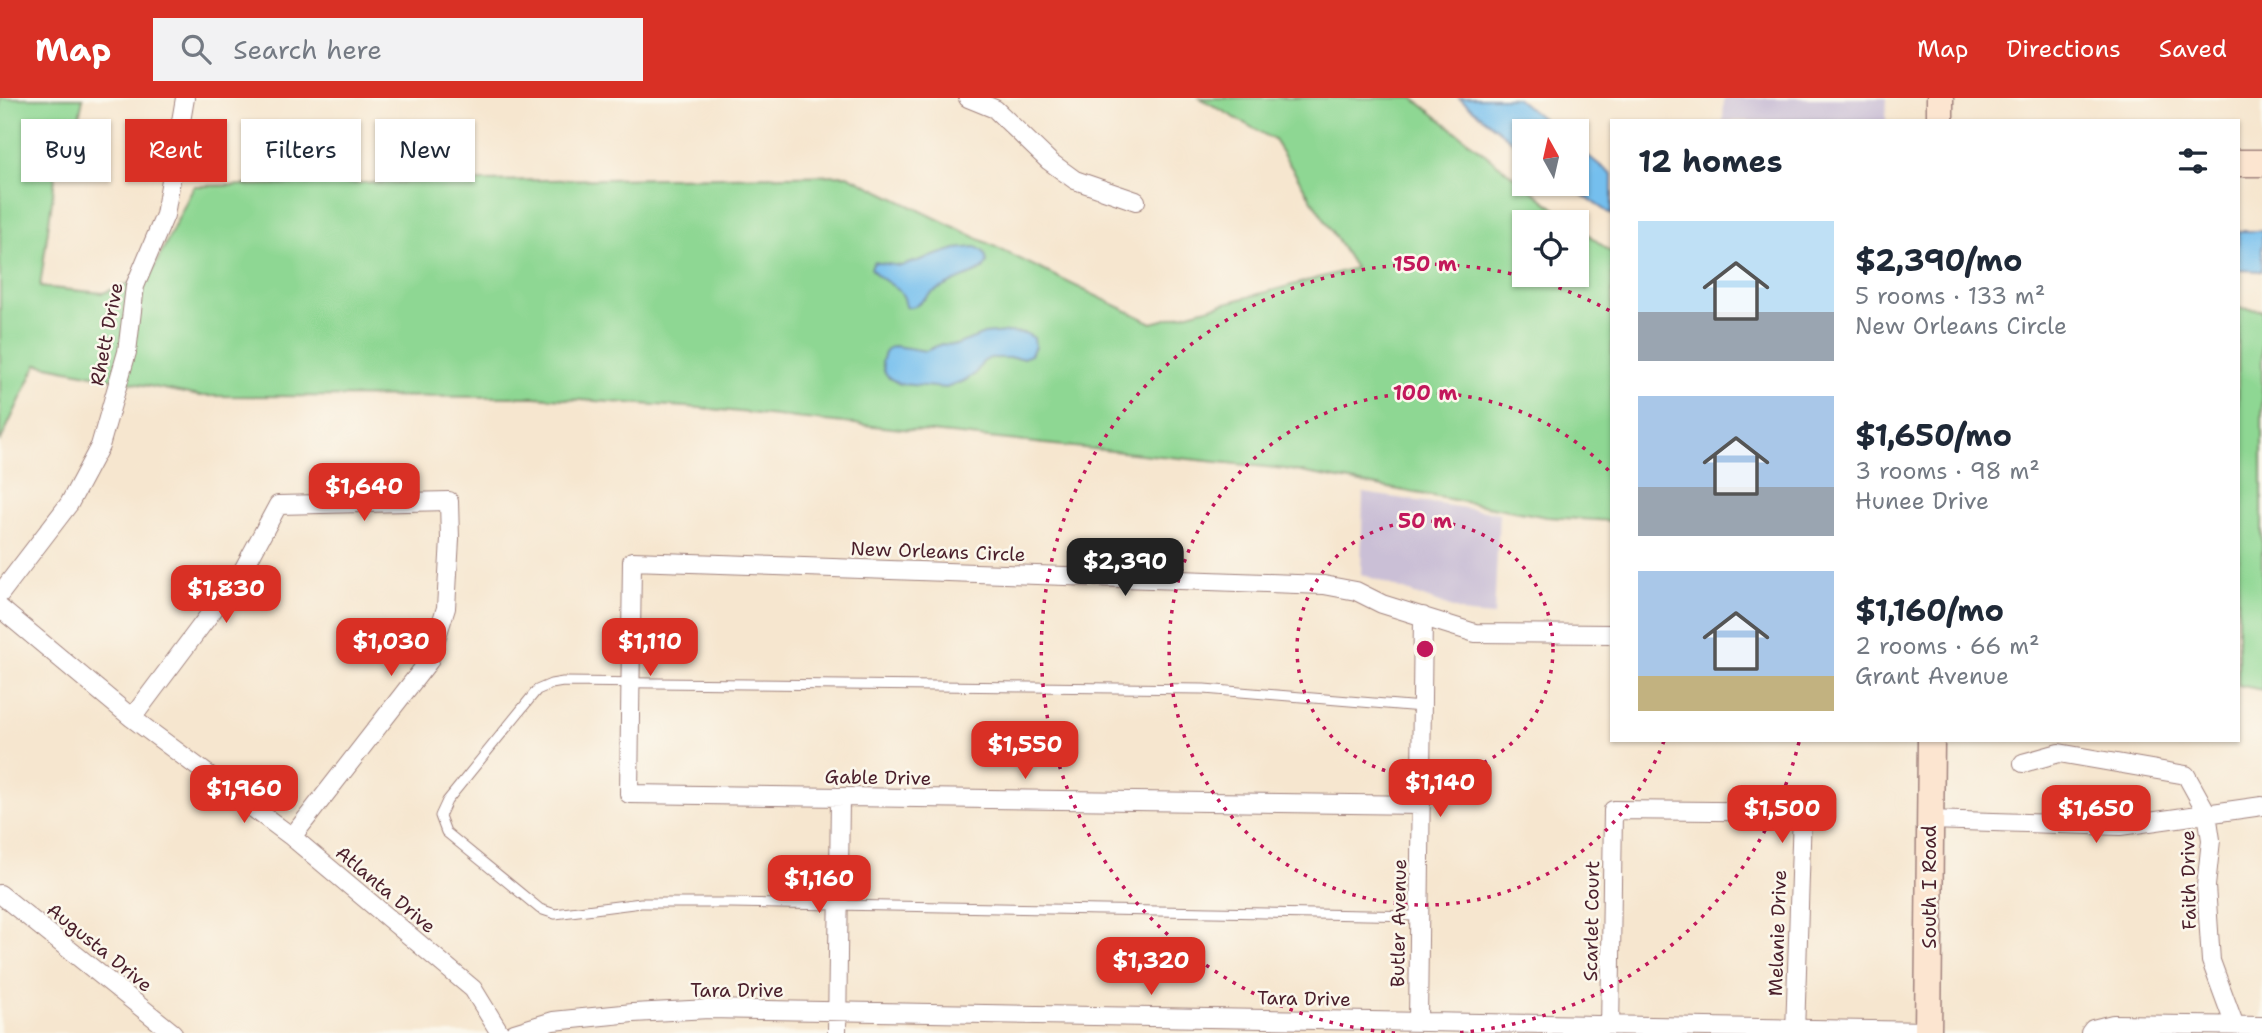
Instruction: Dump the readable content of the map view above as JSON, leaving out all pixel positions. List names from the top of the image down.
{
  "streets": {
    "main road": ["South I Road"],
    "street": [
      "Rhett Drive",
      "New Orleans Circle",
      "Gable Drive",
      "Faith Drive",
      "Atlanta Drive",
      "Scarlet Court",
      "Butler Avenue",
      "Melanie Drive",
      "Augusta Drive",
      "Tara Drive"
    ]
  },
  "crossings": [
    ["New Orleans Circle", "Gable Drive"],
    ["New Orleans Circle", "Butler Avenue"],
    ["Gable Drive", "Butler Avenue"],
    ["South I Road", "Tara Drive"],
    ["Atlanta Drive", "Tara Drive"],
    ["Scarlet Court", "Melanie Drive"],
    ["Scarlet Court", "Tara Drive"],
    ["Butler Avenue", "Tara Drive"],
    ["Melanie Drive", "Tara Drive"]
  ],
  "north": "top",
  "page": {
    "header": "Map",
    "search": "Search here",
    "nav": ["Map", "Directions", "Saved"],
    "chip": [
      "Buy",
      "Rent",
      "Filters",
      "New"
    ],
    "heading": "12 homes",
    "list": [
      {
        "name": "$2,390/mo",
        "note": "5 rooms · 133 m² · New Orleans Circle"
      },
      {
        "name": "$1,650/mo",
        "note": "3 rooms · 98 m² · Hunee Drive"
      },
      {
        "name": "$1,160/mo",
        "note": "2 rooms · 66 m² · Grant Avenue"
      }
    ],
    "price": [
      "$1,640",
      "$2,390",
      "$1,830",
      "$1,030",
      "$1,110",
      "$1,550",
      "$1,140",
      "$1,960",
      "$1,500",
      "$1,650",
      "$1,160",
      "$1,320"
    ]
  },
  "rings": ["150 m", "100 m", "50 m"]
}
